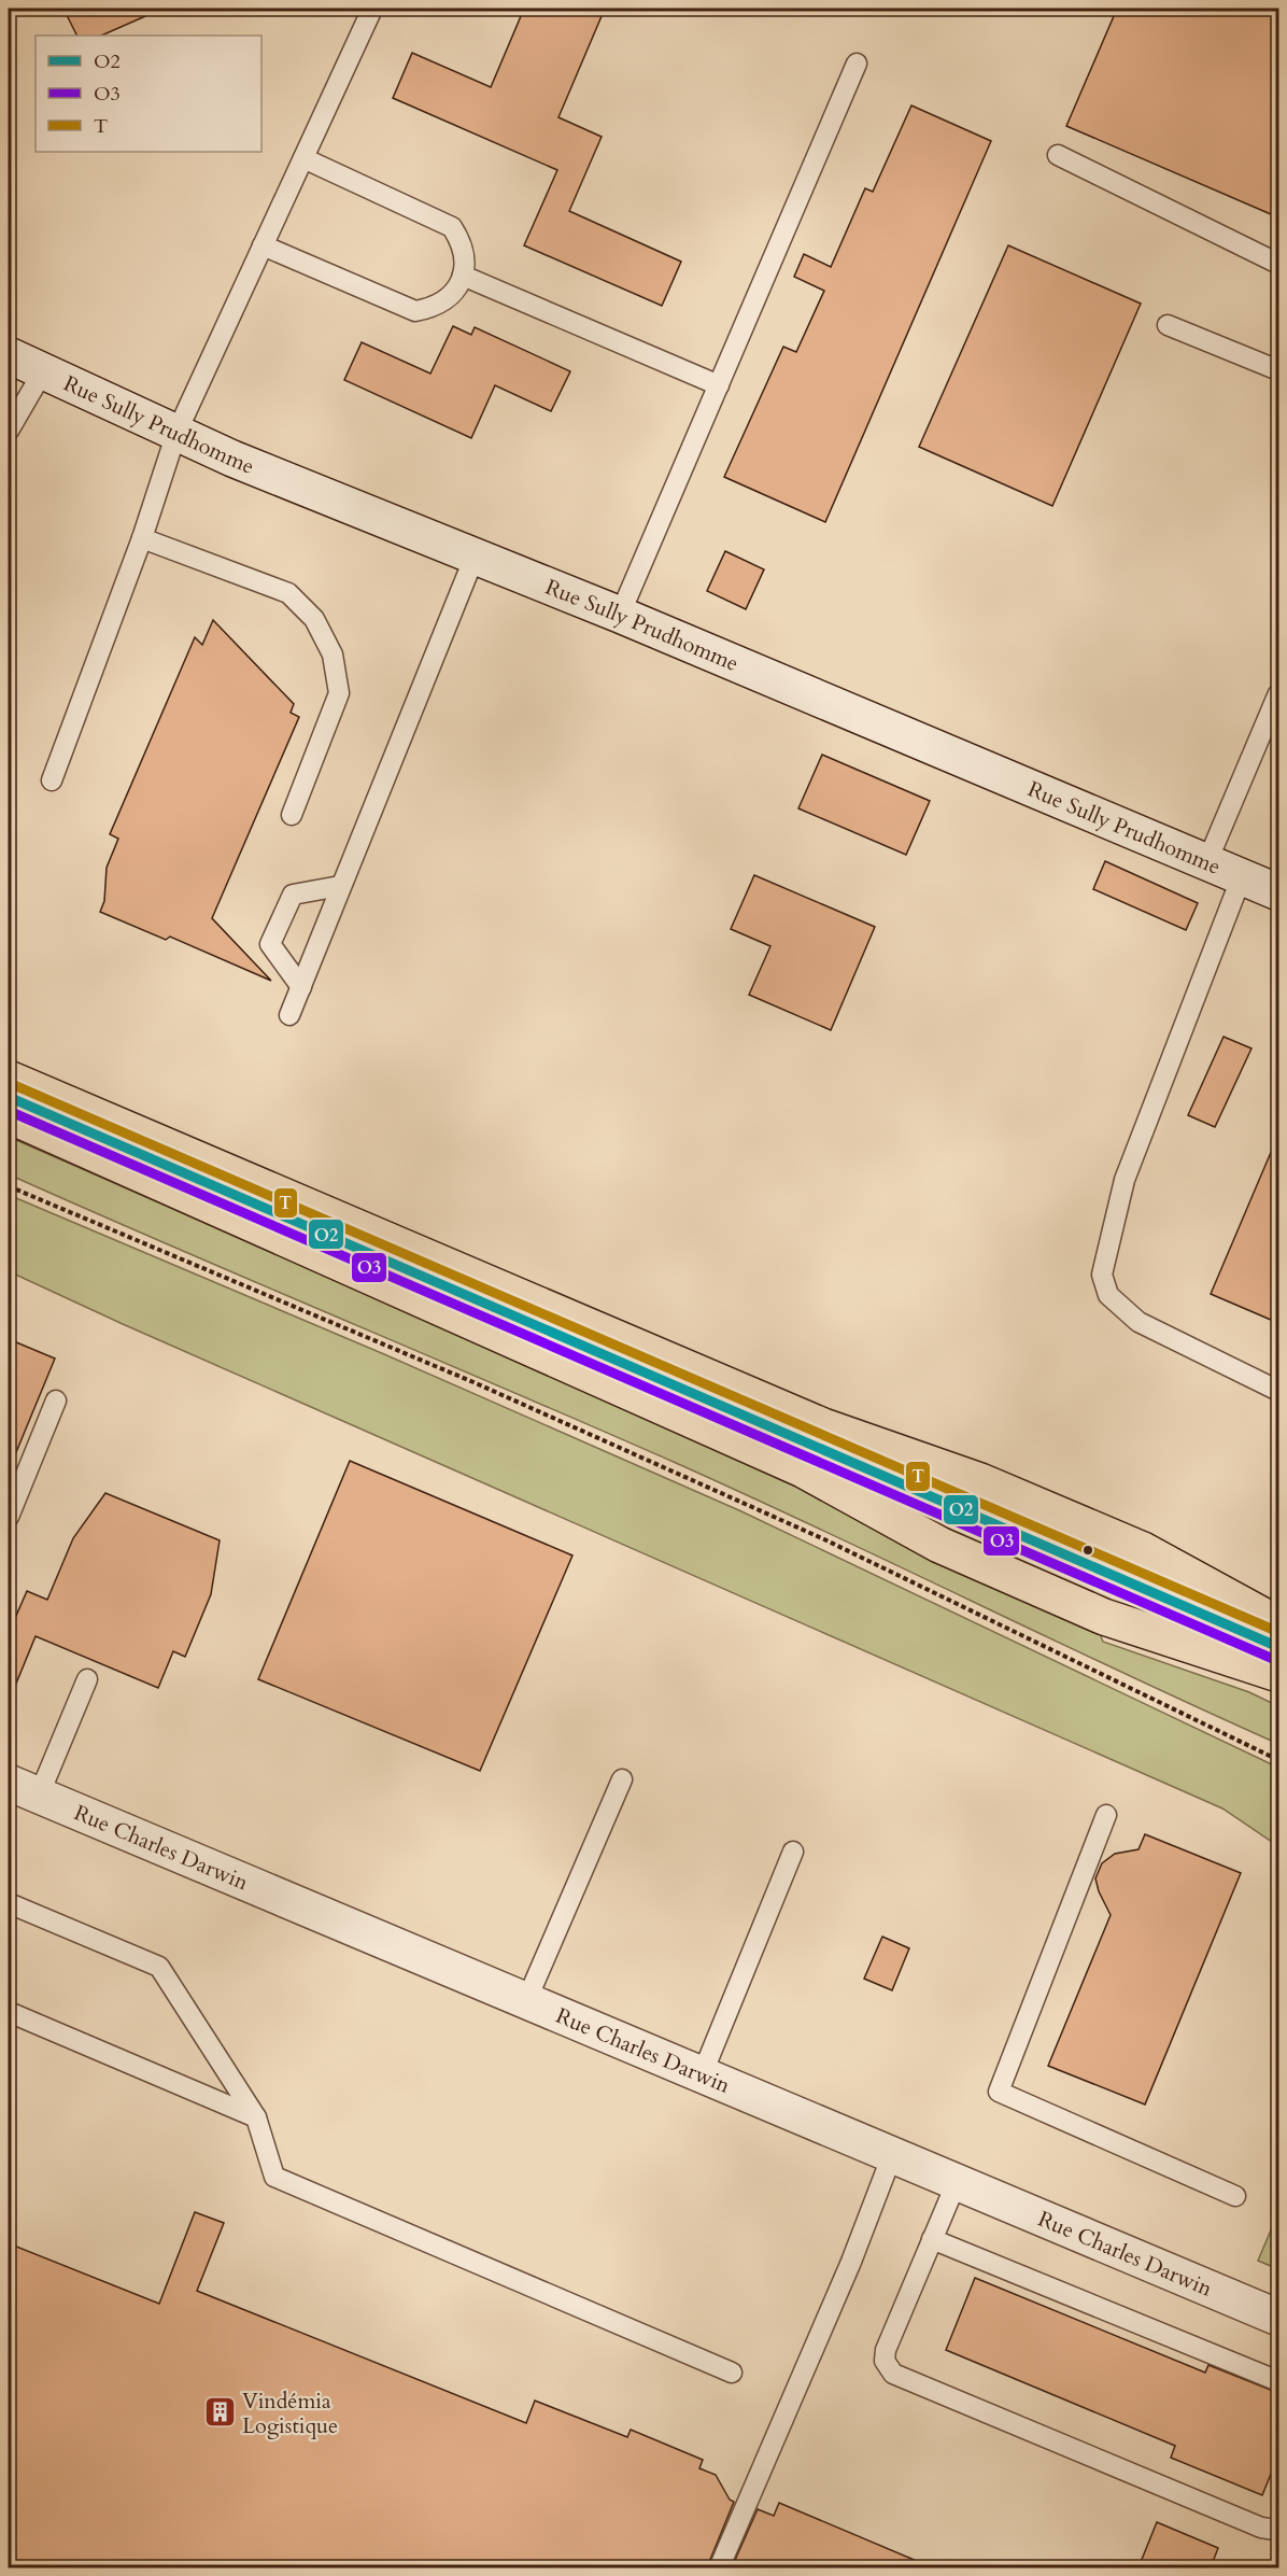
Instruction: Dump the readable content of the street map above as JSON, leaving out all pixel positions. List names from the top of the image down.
{
  "streets": {
    "street": ["Rue Sully Prudhomme", "Rue Charles Darwin"]
  },
  "places": {
    "building": ["Vindémia Logistique"]
  },
  "lines": ["transit line T", "transit line O2", "transit line O3"],
  "legend": ["O2", "O3", "T"]
}
